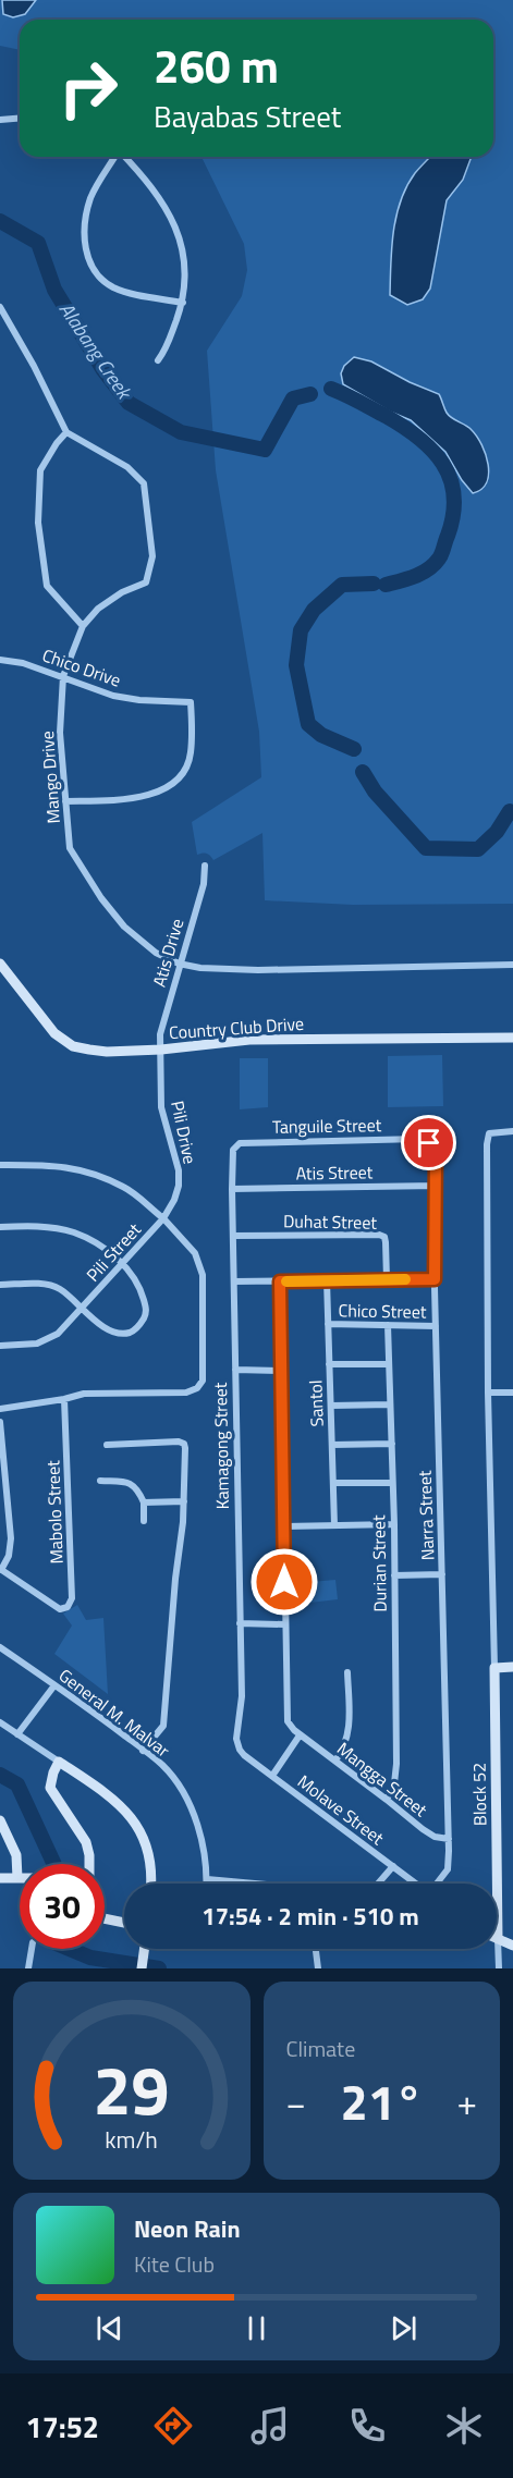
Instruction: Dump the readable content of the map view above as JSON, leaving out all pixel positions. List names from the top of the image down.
{
  "streets": {
    "street": [
      "Chico Drive",
      "Mango Drive",
      "Atis Drive",
      "Country Club Drive",
      "Tanguile Street",
      "Pili Drive",
      "Atis Street",
      "Duhat Street",
      "Pili Street",
      "Chico Street",
      "Santol",
      "Kamagong Street",
      "Mabolo Street",
      "Narra Street",
      "Durian Street",
      "General M. Malvar",
      "Mangga Street",
      "Block 52",
      "Molave Street"
    ]
  },
  "crossings": [
    ["Chico Drive", "Mango Drive"],
    ["Mango Drive", "Atis Drive"],
    ["Atis Drive", "Country Club Drive"],
    ["Atis Drive", "Pili Drive"],
    ["Country Club Drive", "Pili Drive"],
    ["Tanguile Street", "Kamagong Street"],
    ["Tanguile Street", "Narra Street"],
    ["Pili Drive", "Pili Street"],
    ["Atis Street", "Kamagong Street"],
    ["Atis Street", "Narra Street"],
    ["Duhat Street", "Kamagong Street"],
    ["Chico Street", "Santol"],
    ["Chico Street", "Narra Street"],
    ["Chico Street", "Durian Street"],
    ["Kamagong Street", "Molave Street"],
    ["Narra Street", "Mangga Street"],
    ["Durian Street", "Mangga Street"]
  ],
  "water": ["Alabang Creek"],
  "page": {
    "turn": ["260 m", "Bayabas Street"],
    "limit": "30",
    "trip": "17:54 · 2 min · 510 m",
    "tile": "Climate",
    "heat": ["−", "21°", "+"],
    "song": ["Neon Rain", "Kite Club"],
    "tabs": "17:52",
    "gauge": ["29", "km/h"]
  }
}
